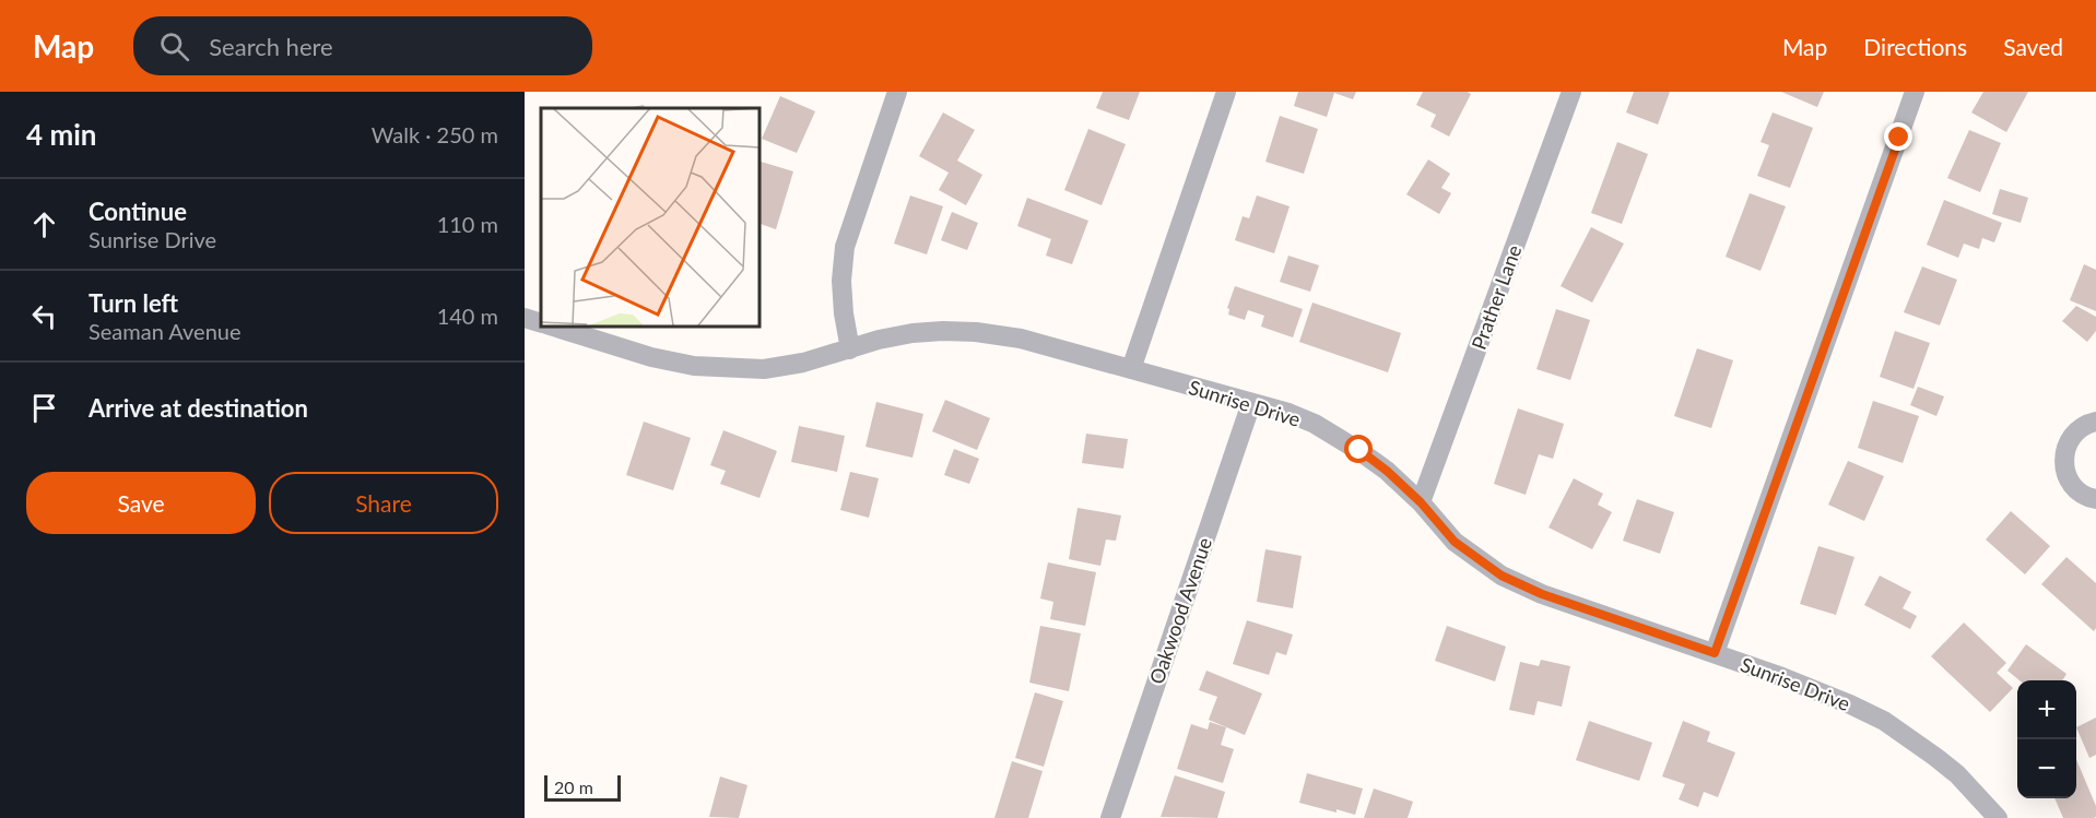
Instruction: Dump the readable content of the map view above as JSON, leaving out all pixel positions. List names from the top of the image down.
{
  "streets": {
    "street": ["Prather Lane", "Sunrise Drive", "Oakwood Avenue"]
  },
  "crossings": [
    ["Prather Lane", "Sunrise Drive"],
    ["Sunrise Drive", "Oakwood Avenue"]
  ],
  "scale_bar": "20 m",
  "page": {
    "header": "Map",
    "search": "Search here",
    "nav": ["Map", "Directions", "Saved"],
    "heading": ["4 min", "Walk · 250 m"],
    "list": [
      ["Continue", "Sunrise Drive", "110 m"],
      ["Turn left", "Seaman Avenue", "140 m"],
      "Arrive at destination"
    ],
    "buttons": ["Save", "Share"],
    "map_buttons": ["+", "−"],
    "scale": "20 m"
  }
}
